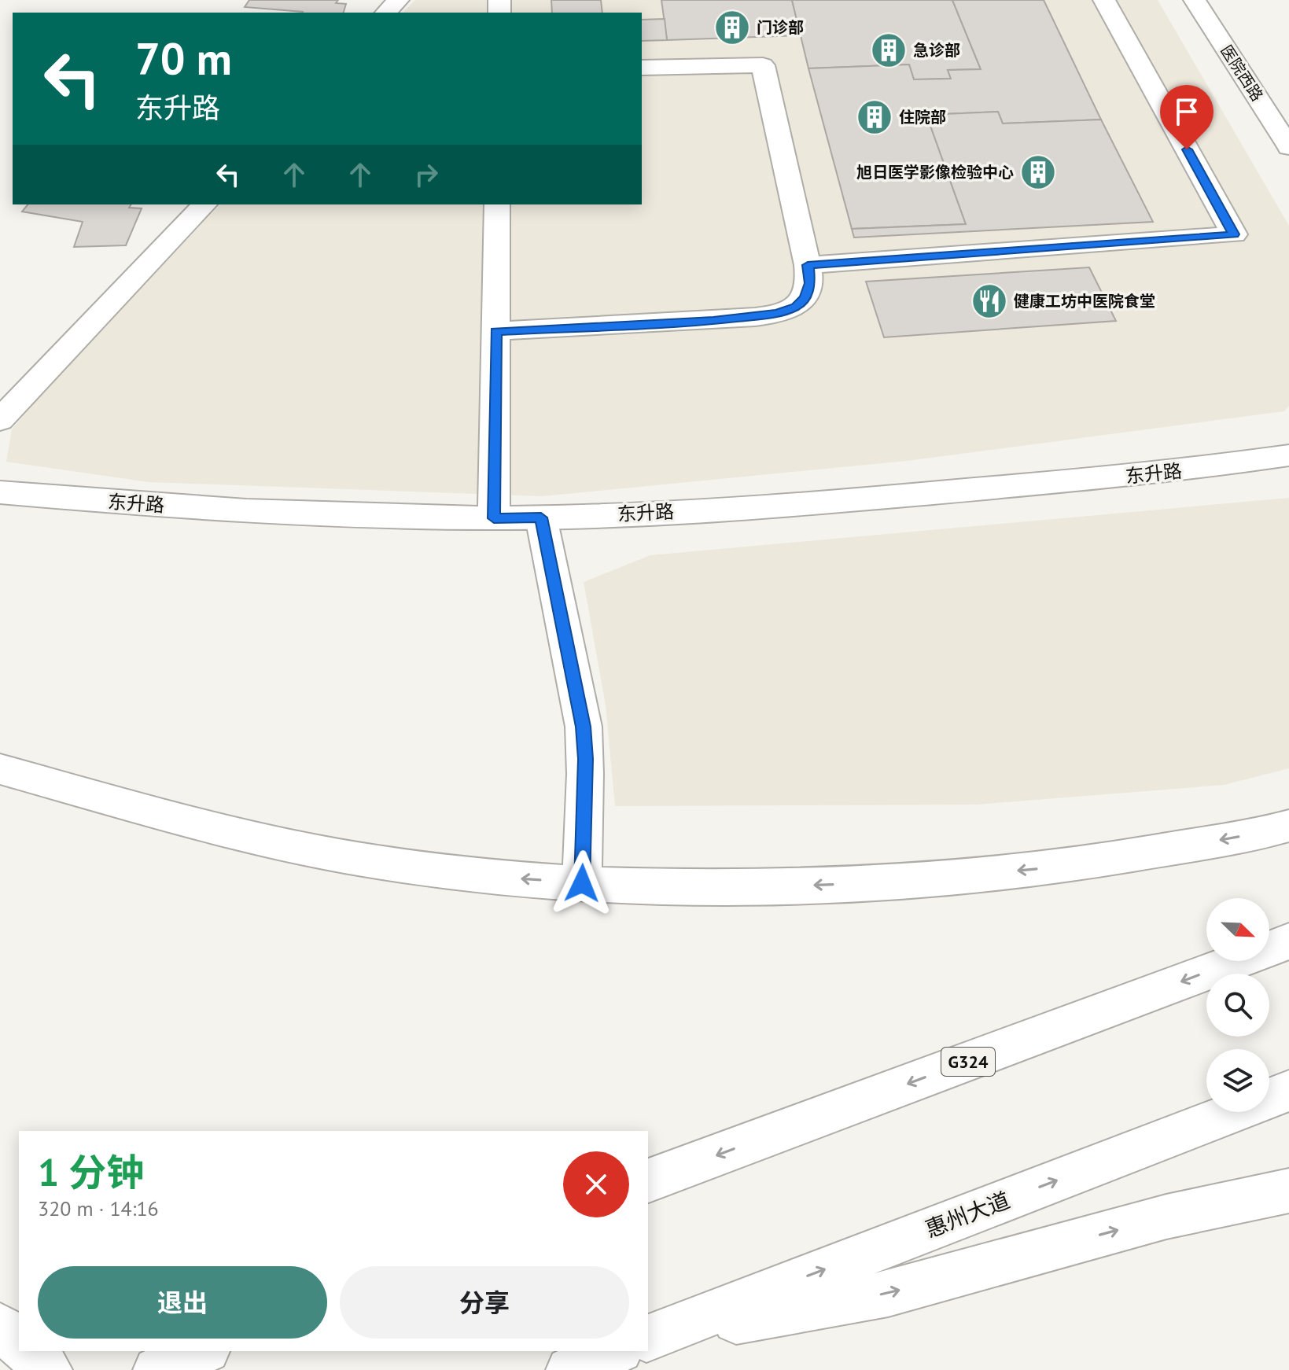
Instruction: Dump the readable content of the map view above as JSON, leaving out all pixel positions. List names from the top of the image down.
{
  "streets": {
    "main road": [
      "医院西路",
      "东升路",
      "G324",
      "惠州大道"
    ]
  },
  "places": {
    "building": [
      "门诊部",
      "急诊部",
      "住院部",
      "旭日医学影像检验中心"
    ],
    "restaurant": ["健康工坊中医院食堂"]
  },
  "north": "bottom right",
  "page": {
    "turn": ["70 m", "东升路"],
    "heading": ["1 分钟", "320 m · 14:16"],
    "buttons": ["退出", "分享"]
  }
}
